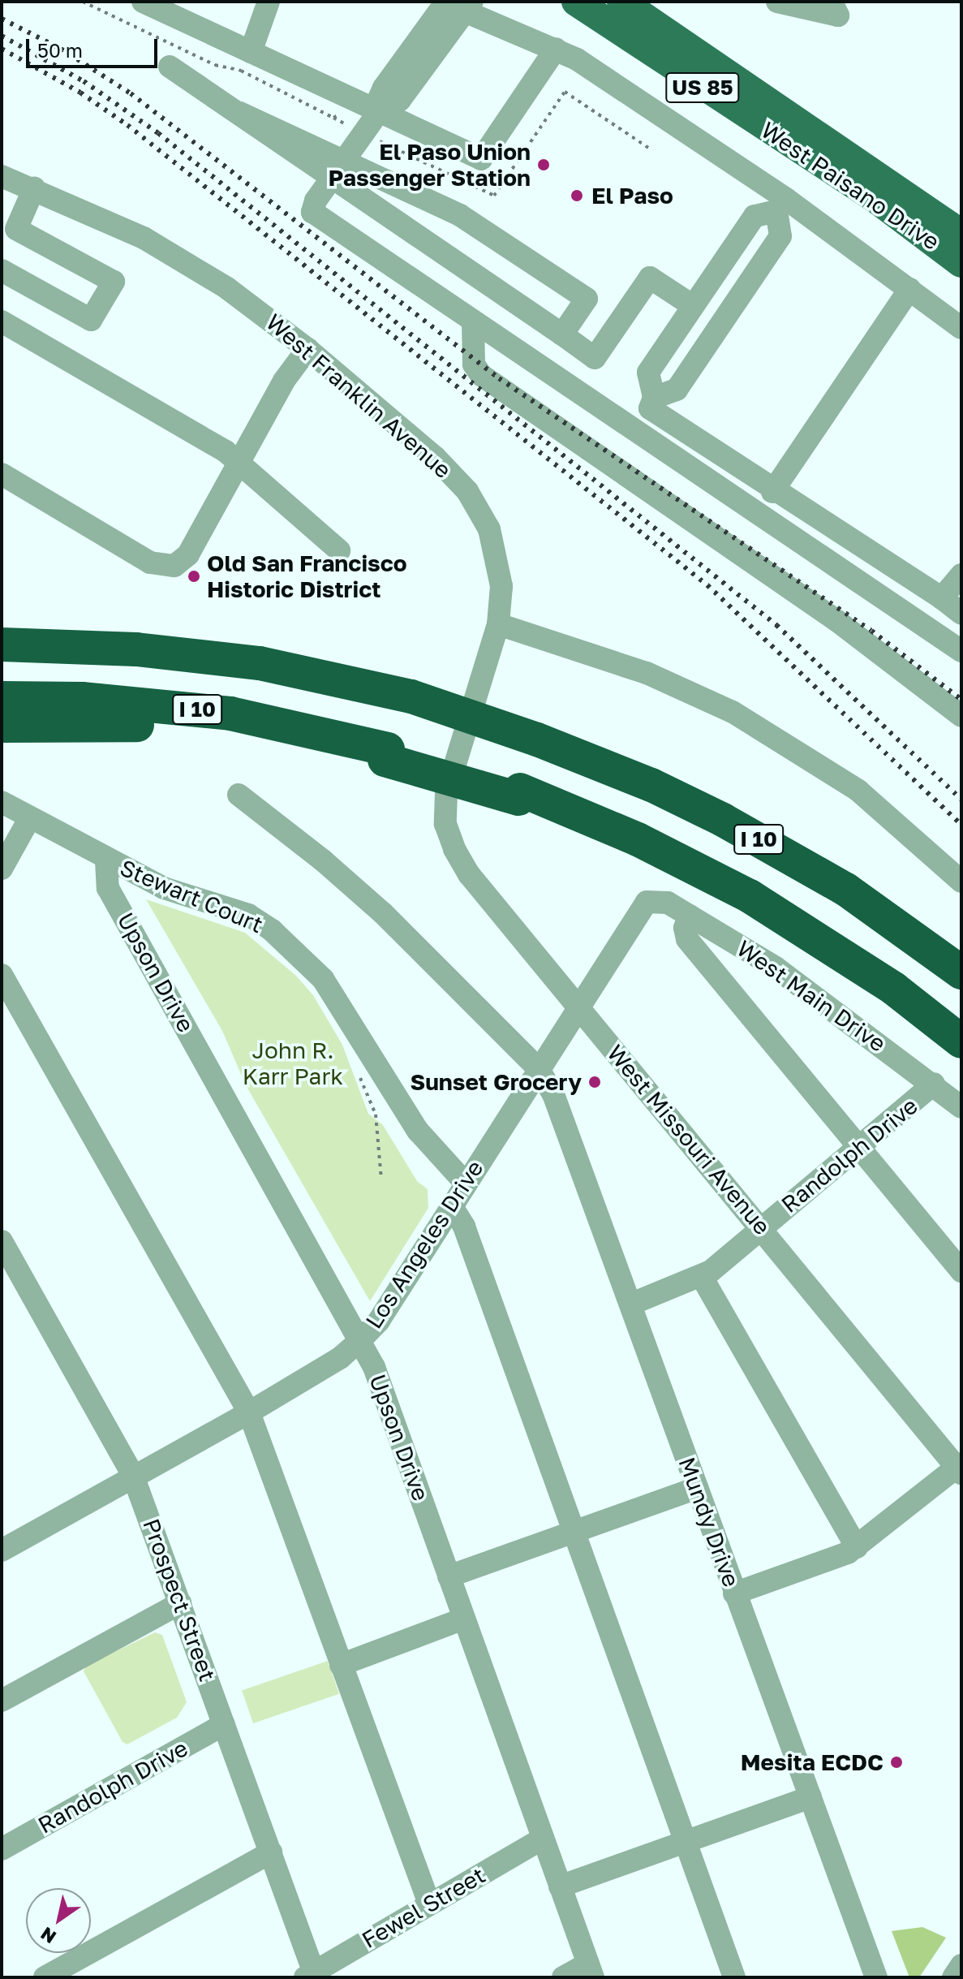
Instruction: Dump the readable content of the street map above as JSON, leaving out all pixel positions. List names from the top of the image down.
{
  "streets": {
    "highway": ["I 10"],
    "main road": ["US 85", "West Paisano Drive"],
    "street": [
      "West Franklin Avenue",
      "Stewart Court",
      "Upson Drive",
      "West Main Drive",
      "West Missouri Avenue",
      "Randolph Drive",
      "Los Angeles Drive",
      "Mundy Drive",
      "Prospect Street",
      "Fewel Street"
    ]
  },
  "crossings": [
    ["West Franklin Avenue", "West Missouri Avenue"],
    ["Stewart Court", "Upson Drive"],
    ["Stewart Court", "Los Angeles Drive"],
    ["Upson Drive", "Los Angeles Drive"],
    ["Upson Drive", "Fewel Street"],
    ["West Main Drive", "Randolph Drive"],
    ["West Main Drive", "Los Angeles Drive"],
    ["West Missouri Avenue", "Randolph Drive"],
    ["West Missouri Avenue", "Los Angeles Drive"],
    ["Randolph Drive", "Mundy Drive"],
    ["Randolph Drive", "Prospect Street"],
    ["Los Angeles Drive", "Mundy Drive"],
    ["Los Angeles Drive", "Prospect Street"],
    ["Prospect Street", "Fewel Street"]
  ],
  "parks": ["John R. Karr Park"],
  "places": [
    "El Paso Union Passenger Station",
    "El Paso",
    "Old San Francisco Historic District",
    "Sunset Grocery",
    "Mesita ECDC"
  ],
  "scale_bar": "50 m",
  "north": "bottom left"
}
